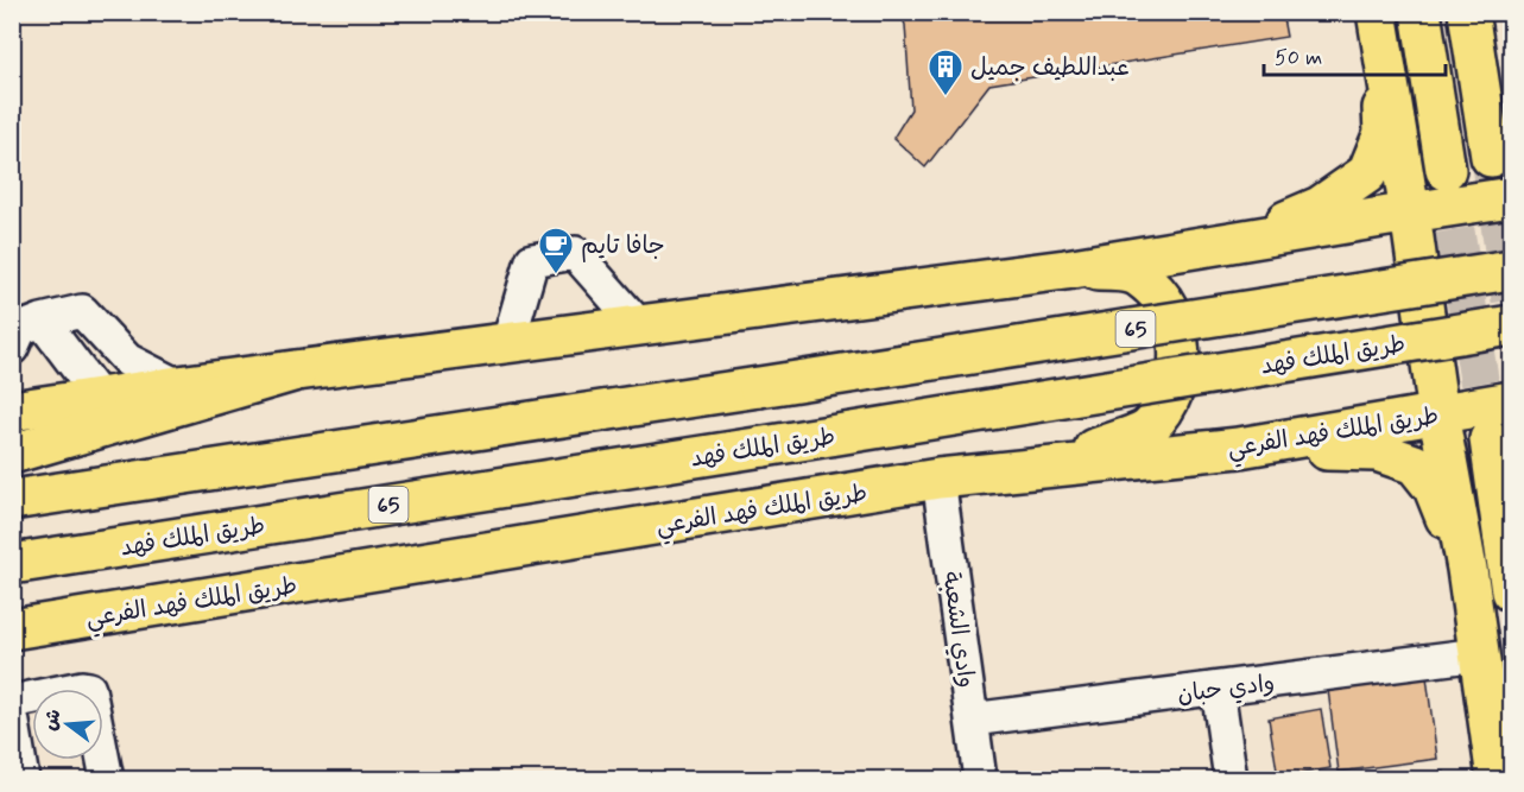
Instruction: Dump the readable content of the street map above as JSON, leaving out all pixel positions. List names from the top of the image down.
{
  "streets": {
    "main road": ["65", "طريق الملك فهد", "طريق الملك فهد الفرعي"],
    "street": ["وادي الشعبة", "وادي حبان"]
  },
  "crossings": [
    ["طريق الملك فهد الفرعي", "وادي الشعبة"],
    ["وادي الشعبة", "وادي حبان"]
  ],
  "places": {
    "building": ["عبداللطيف جميل"],
    "cafe": ["جافا تايم"]
  },
  "scale_bar": "50 m",
  "north": "left"
}
